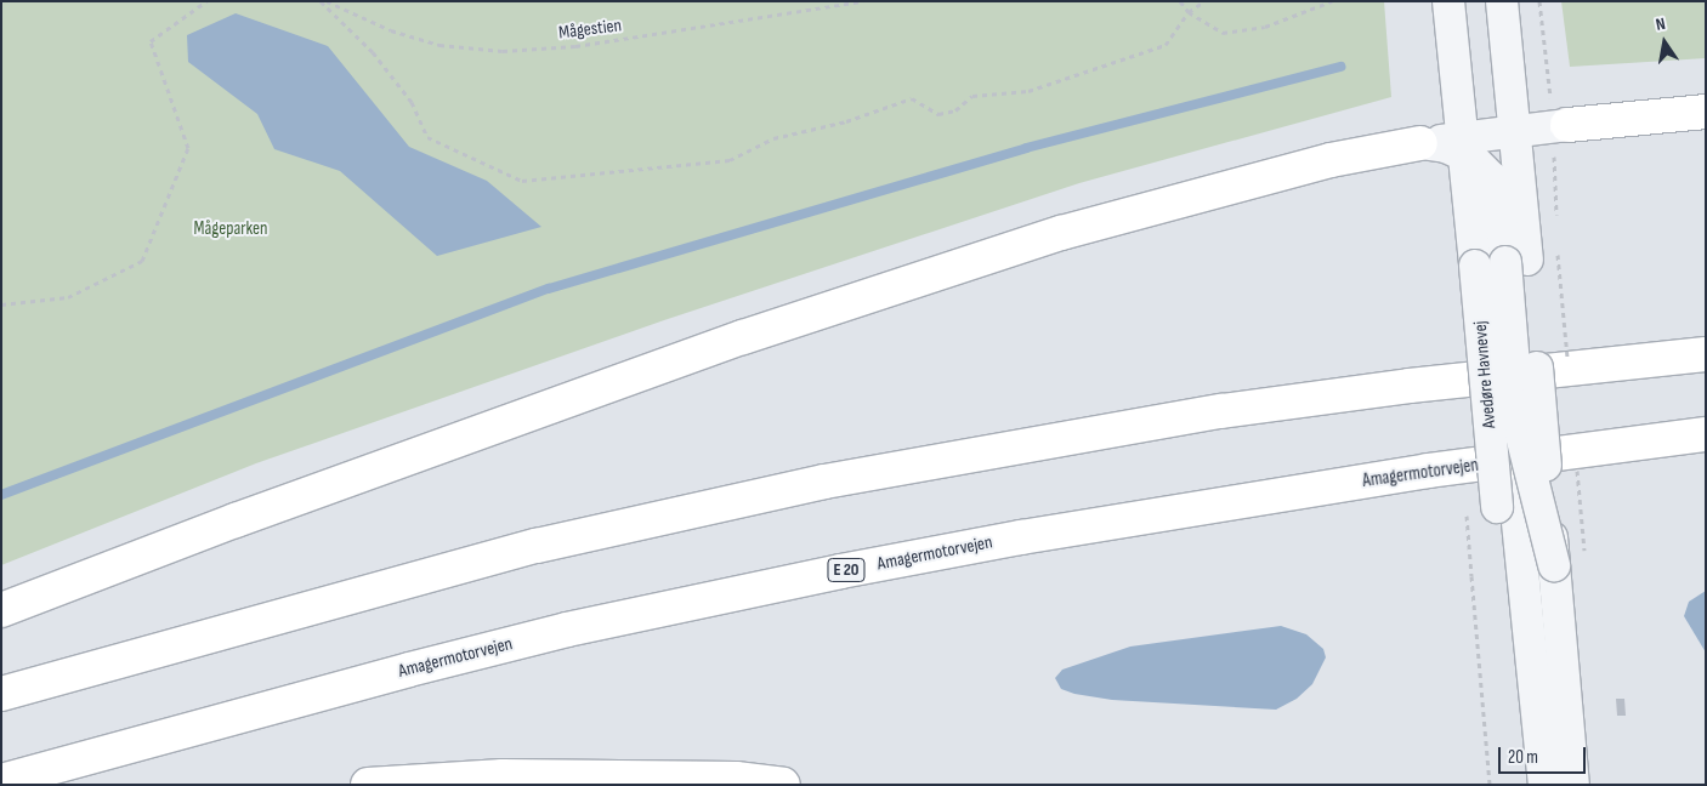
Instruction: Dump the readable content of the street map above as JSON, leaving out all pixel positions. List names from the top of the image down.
{
  "streets": {
    "highway": ["Amagermotorvejen", "E 20"],
    "street": ["Avedøre Havnevej"],
    "path": ["Mågestien"]
  },
  "parks": ["Mågeparken"],
  "scale_bar": "20 m",
  "north": "top"
}
